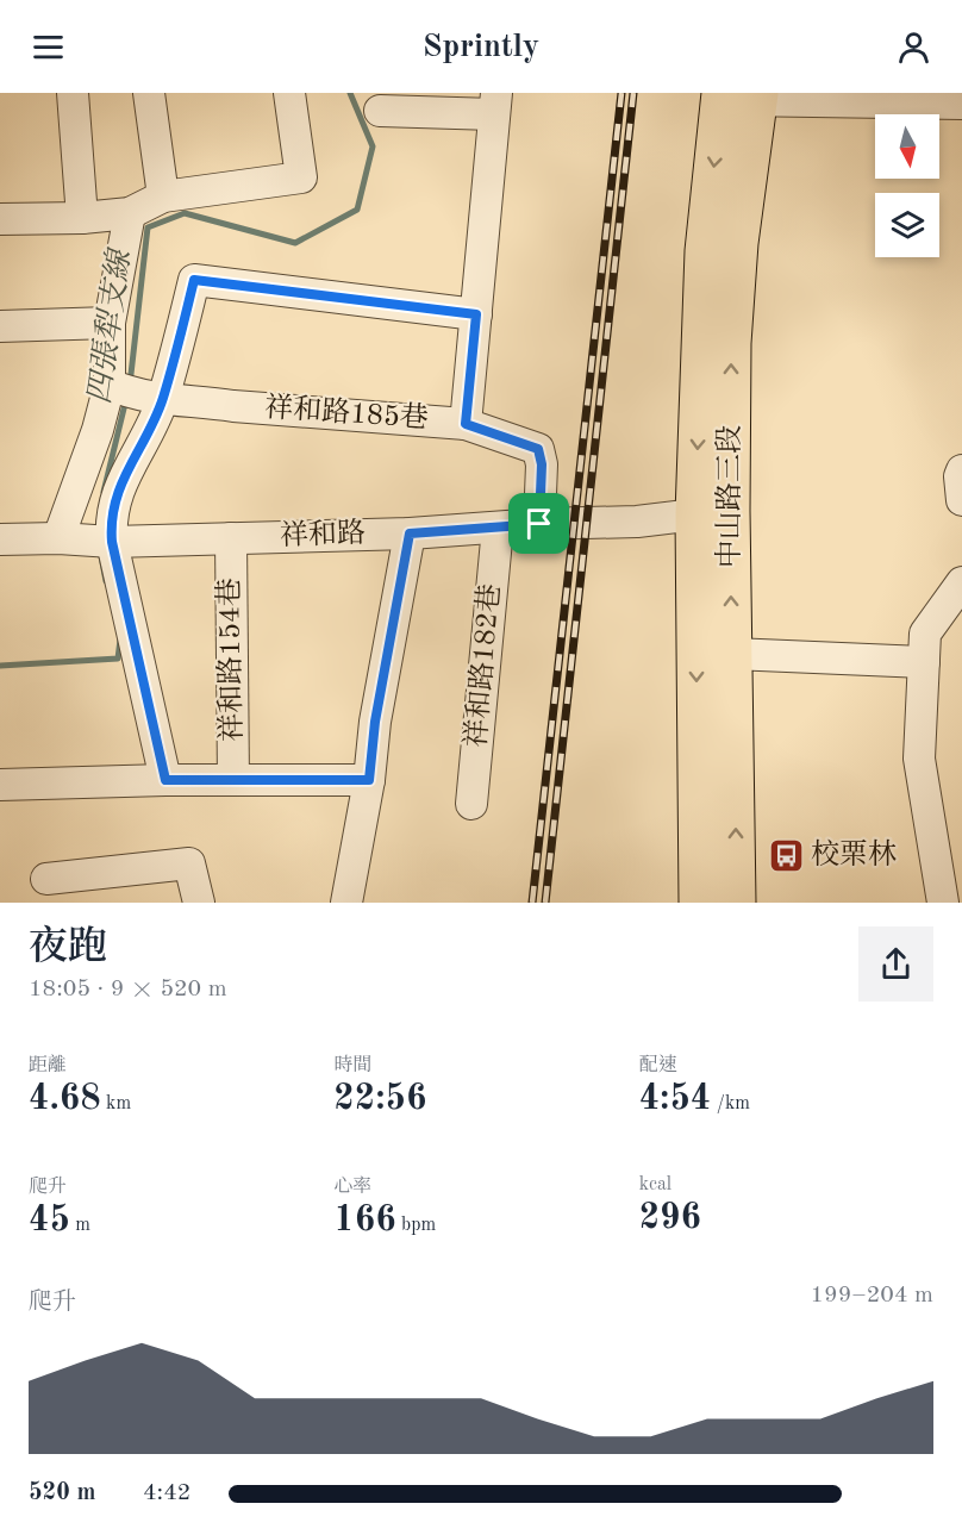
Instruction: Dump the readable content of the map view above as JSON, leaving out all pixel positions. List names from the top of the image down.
{
  "streets": {
    "main road": ["中山路三段"],
    "street": [
      "祥和路185巷",
      "祥和路",
      "祥和路154巷",
      "祥和路182巷"
    ]
  },
  "crossings": [
    ["祥和路185巷", "祥和路"],
    ["中山路三段", "祥和路"],
    ["祥和路", "祥和路154巷"],
    ["祥和路", "祥和路182巷"]
  ],
  "water": ["四張犁支線"],
  "places": {
    "bus stop": ["校栗林"]
  },
  "north": "bottom",
  "page": {
    "header": "Sprintly",
    "heading": ["夜跑", "18:05 · 9 × 520 m"],
    "stats": [
      ["距離", "4.68 km"],
      ["時間", "22:56"],
      ["配速", "4:54 /km"],
      ["爬升", "45 m"],
      ["心率", "166 bpm"],
      ["kcal", "296"]
    ],
    "chart": ["爬升", "199–204 m"],
    "list": [
      {
        "name": "520 m",
        "note": "4:42"
      }
    ]
  }
}
